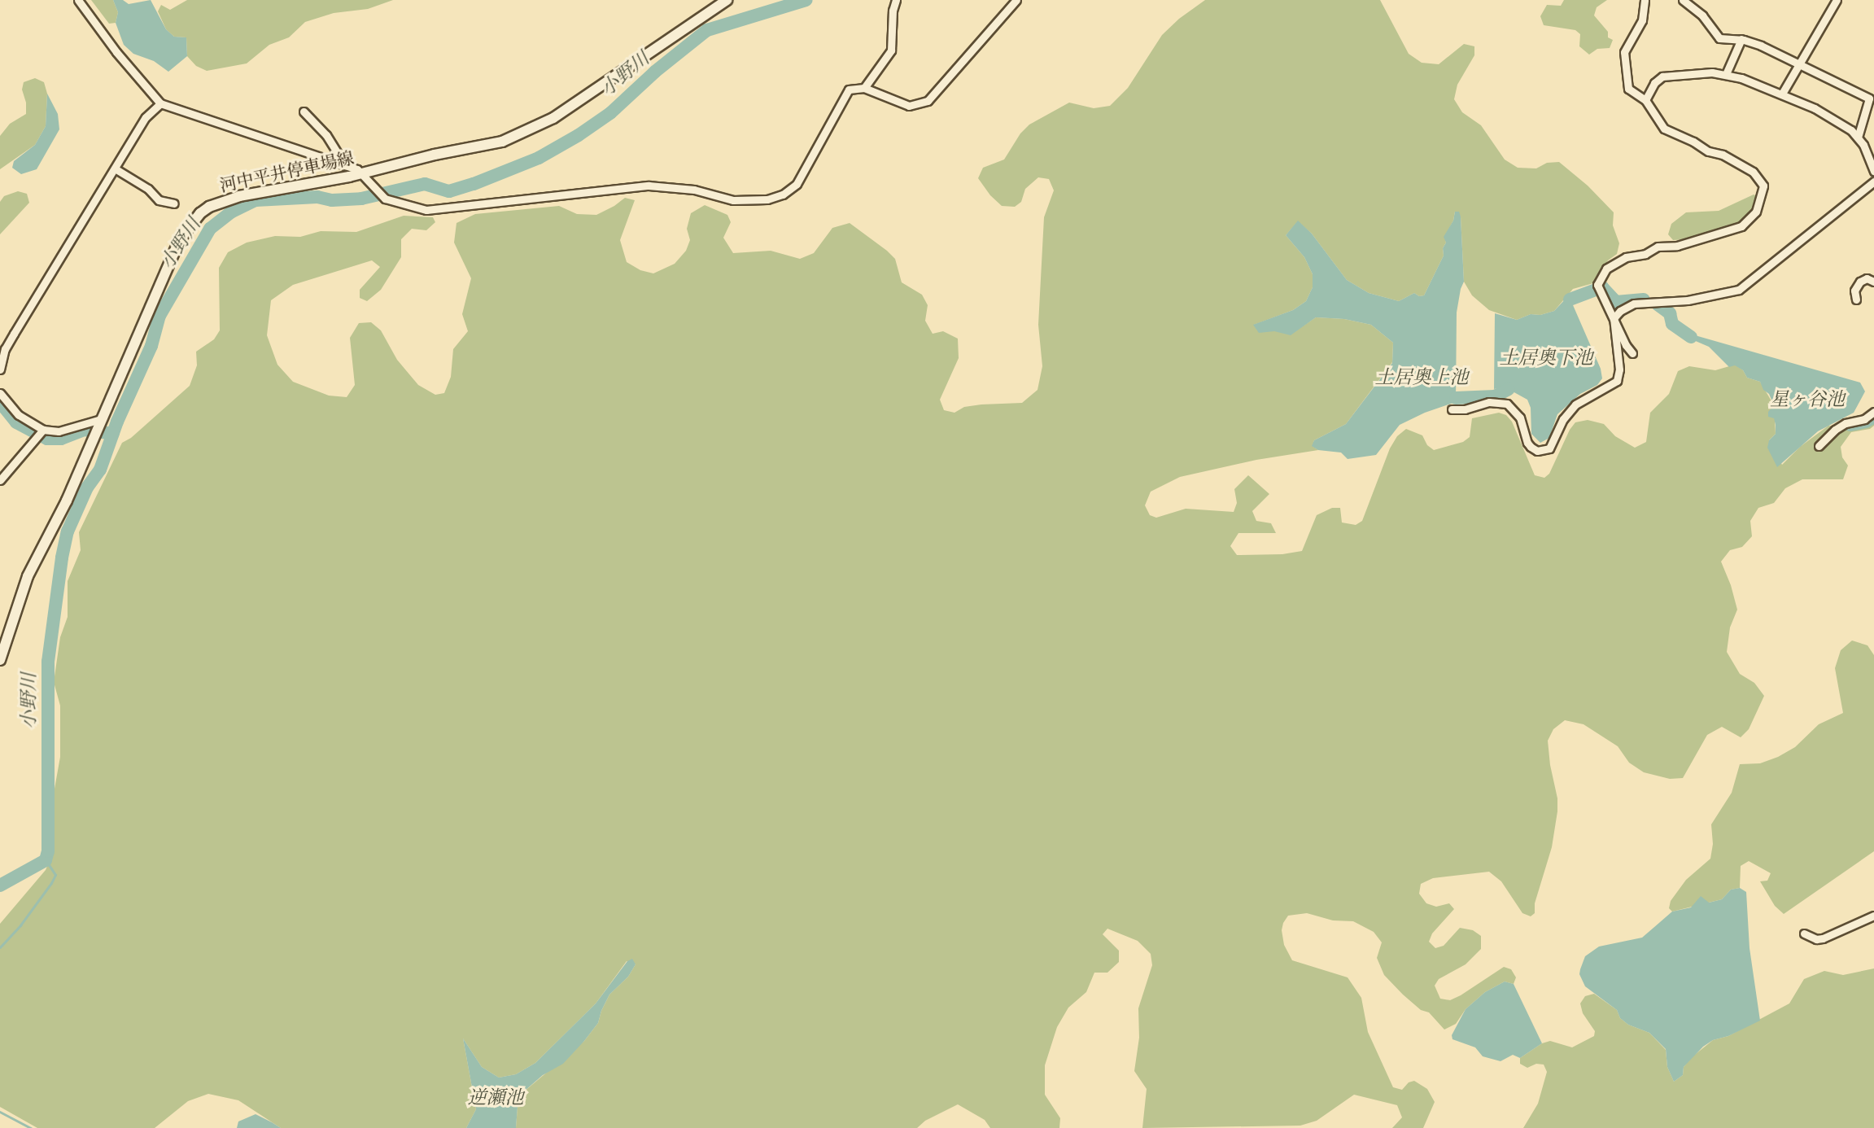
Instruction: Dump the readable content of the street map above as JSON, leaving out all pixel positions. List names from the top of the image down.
{
  "streets": {
    "main road": ["河中平井停車場線"]
  },
  "water": [
    "小野川",
    "土居奥下池",
    "土居奥上池",
    "星ヶ谷池",
    "逆瀬池"
  ]
}
